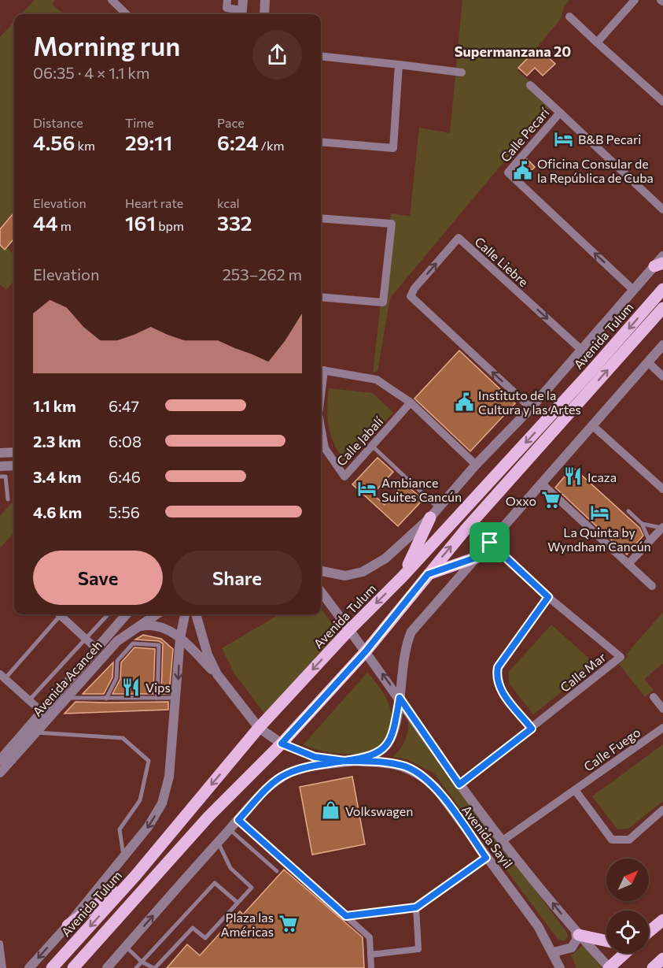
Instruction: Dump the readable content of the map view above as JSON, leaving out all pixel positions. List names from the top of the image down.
{
  "streets": {
    "main road": ["Avenida Tulum"],
    "street": [
      "Calle Pecarí",
      "Calle Liebre",
      "Calle Jabalí",
      "Calle Mar",
      "Avenida Acanceh",
      "Calle Fuego",
      "Avenida Sayil"
    ]
  },
  "crossings": [
    ["Calle Pecarí", "Avenida Tulum"],
    ["Calle Liebre", "Avenida Tulum"],
    ["Avenida Tulum", "Calle Jabalí"],
    ["Avenida Tulum", "Avenida Sayil"],
    ["Calle Mar", "Avenida Sayil"],
    ["Calle Fuego", "Avenida Sayil"]
  ],
  "districts": ["Supermanzana 20"],
  "places": {
    "hotel": ["B&B Pecari", "Ambiance Suites Cancún", "La Quinta by Wyndham Cancún"],
    "public building": ["Oficina Consular de la República de Cuba", "Instituto de la Cultura y las Artes"],
    "restaurant": ["Icaza", "Vips"],
    "supermarket": ["Oxxo", "Plaza las Américas"],
    "shop": ["Volkswagen"]
  },
  "north": "top right",
  "page": {
    "heading": ["Morning run", "06:35 · 4 × 1.1 km"],
    "stats": [
      ["Distance", "4.56 km"],
      ["Time", "29:11"],
      ["Pace", "6:24 /km"],
      ["Elevation", "44 m"],
      ["Heart rate", "161 bpm"],
      ["kcal", "332"]
    ],
    "chart": ["Elevation", "253–262 m"],
    "list": [
      {
        "name": "1.1 km",
        "note": "6:47"
      },
      {
        "name": "2.3 km",
        "note": "6:08"
      },
      {
        "name": "3.4 km",
        "note": "6:46"
      },
      {
        "name": "4.6 km",
        "note": "5:56"
      }
    ],
    "buttons": ["Save", "Share"]
  }
}
